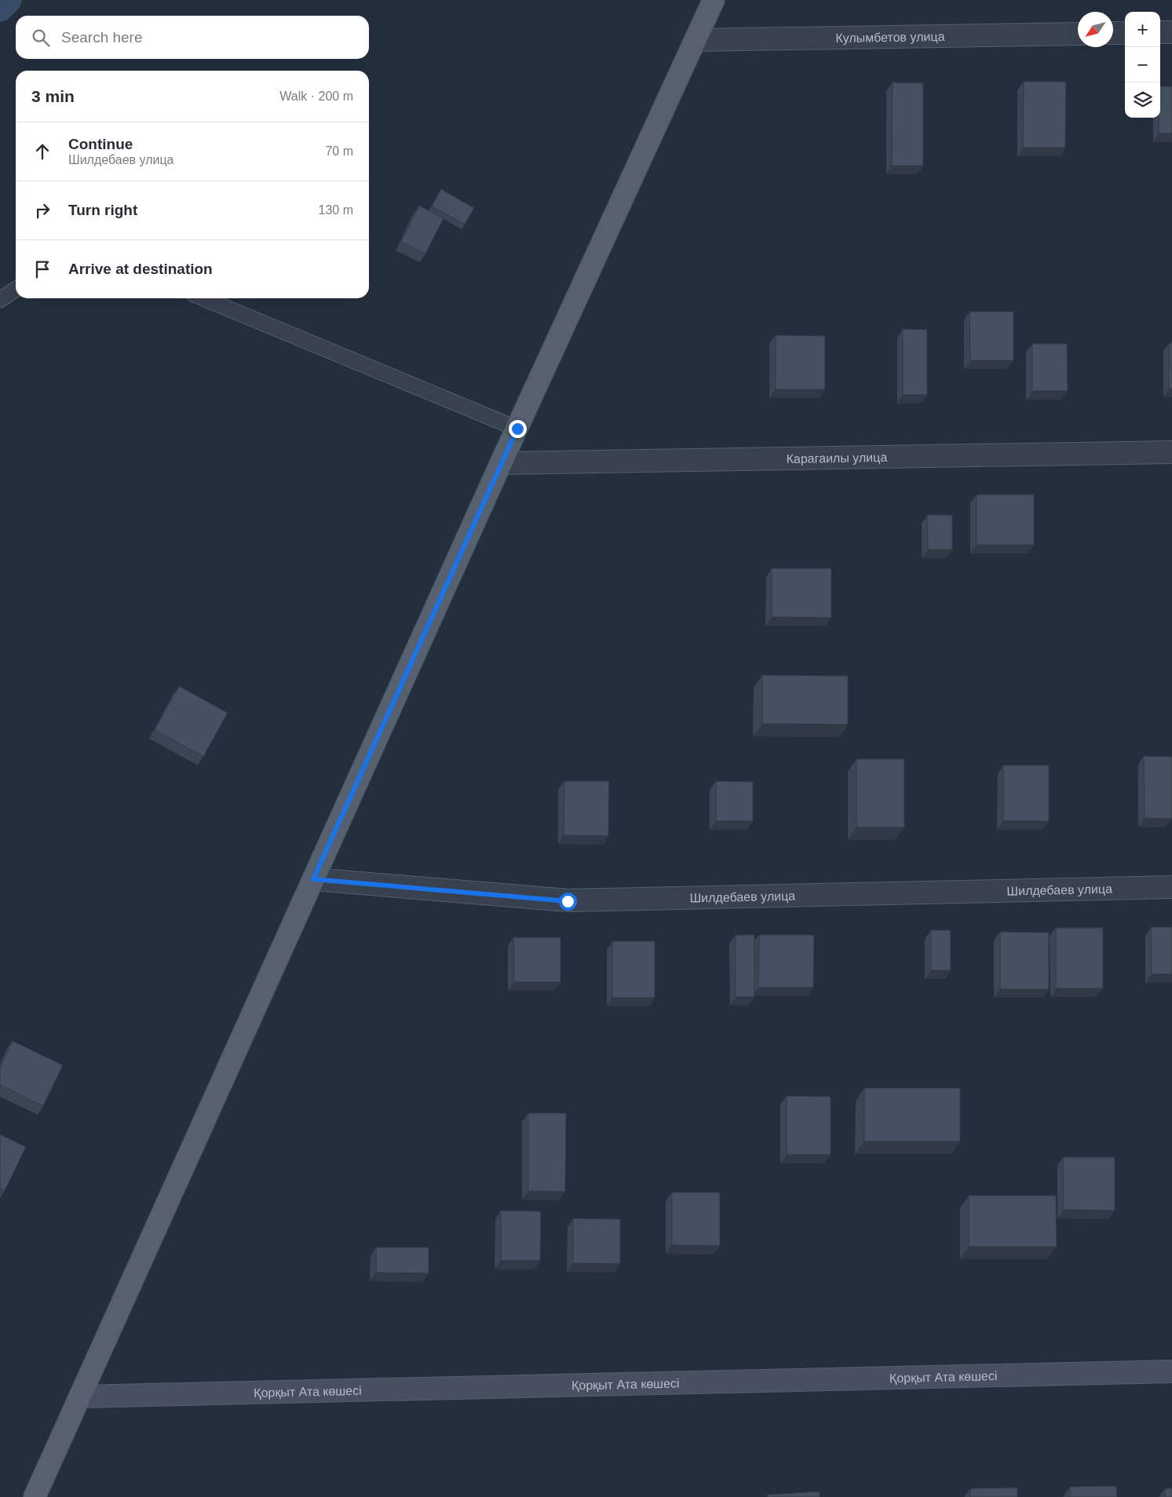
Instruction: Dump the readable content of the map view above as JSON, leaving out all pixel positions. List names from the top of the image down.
{
  "streets": {
    "main road": ["Қорқыт Ата көшесі"],
    "street": ["Кулымбетов улица", "Карагаилы улица", "Шилдебаев улица"]
  },
  "north": "bottom left",
  "page": {
    "map_buttons": ["+", "−"],
    "search": "Search here",
    "heading": ["3 min", "Walk · 200 m"],
    "list": [
      ["Continue", "Шилдебаев улица", "70 m"],
      ["Turn right", "130 m"],
      "Arrive at destination"
    ]
  }
}
